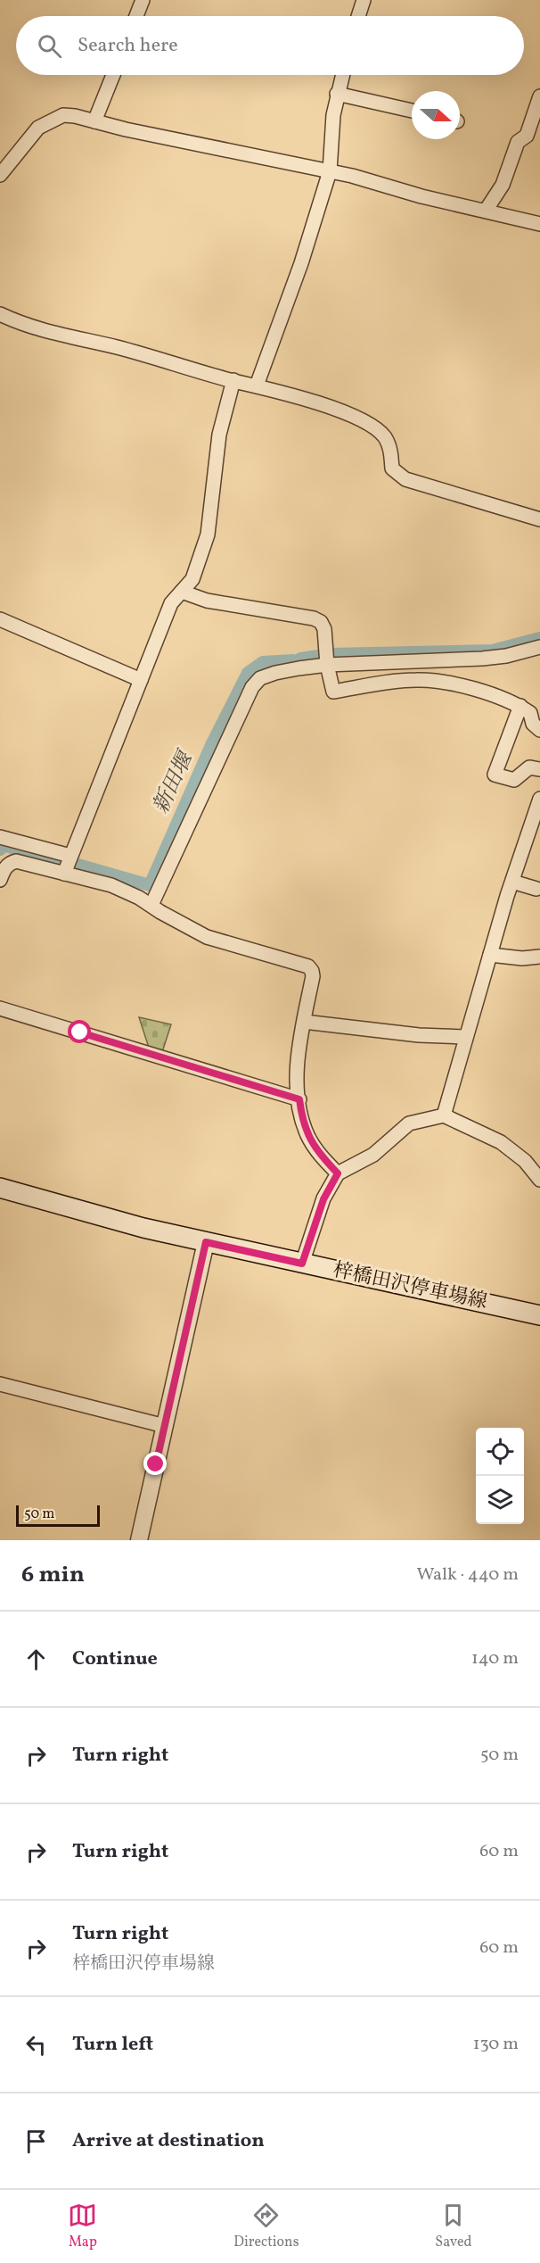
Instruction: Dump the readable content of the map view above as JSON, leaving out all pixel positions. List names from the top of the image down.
{
  "streets": {
    "main road": ["梓橋田沢停車場線"]
  },
  "water": ["新田堰"],
  "scale_bar": "50 m",
  "north": "right",
  "page": {
    "search": "Search here",
    "scale": "50 m",
    "heading": ["6 min", "Walk · 440 m"],
    "list": [
      ["Continue", "140 m"],
      ["Turn right", "50 m"],
      ["Turn right", "60 m"],
      ["Turn right", "梓橋田沢停車場線", "60 m"],
      ["Turn left", "130 m"],
      "Arrive at destination"
    ],
    "nav": ["Map", "Directions", "Saved"]
  }
}
